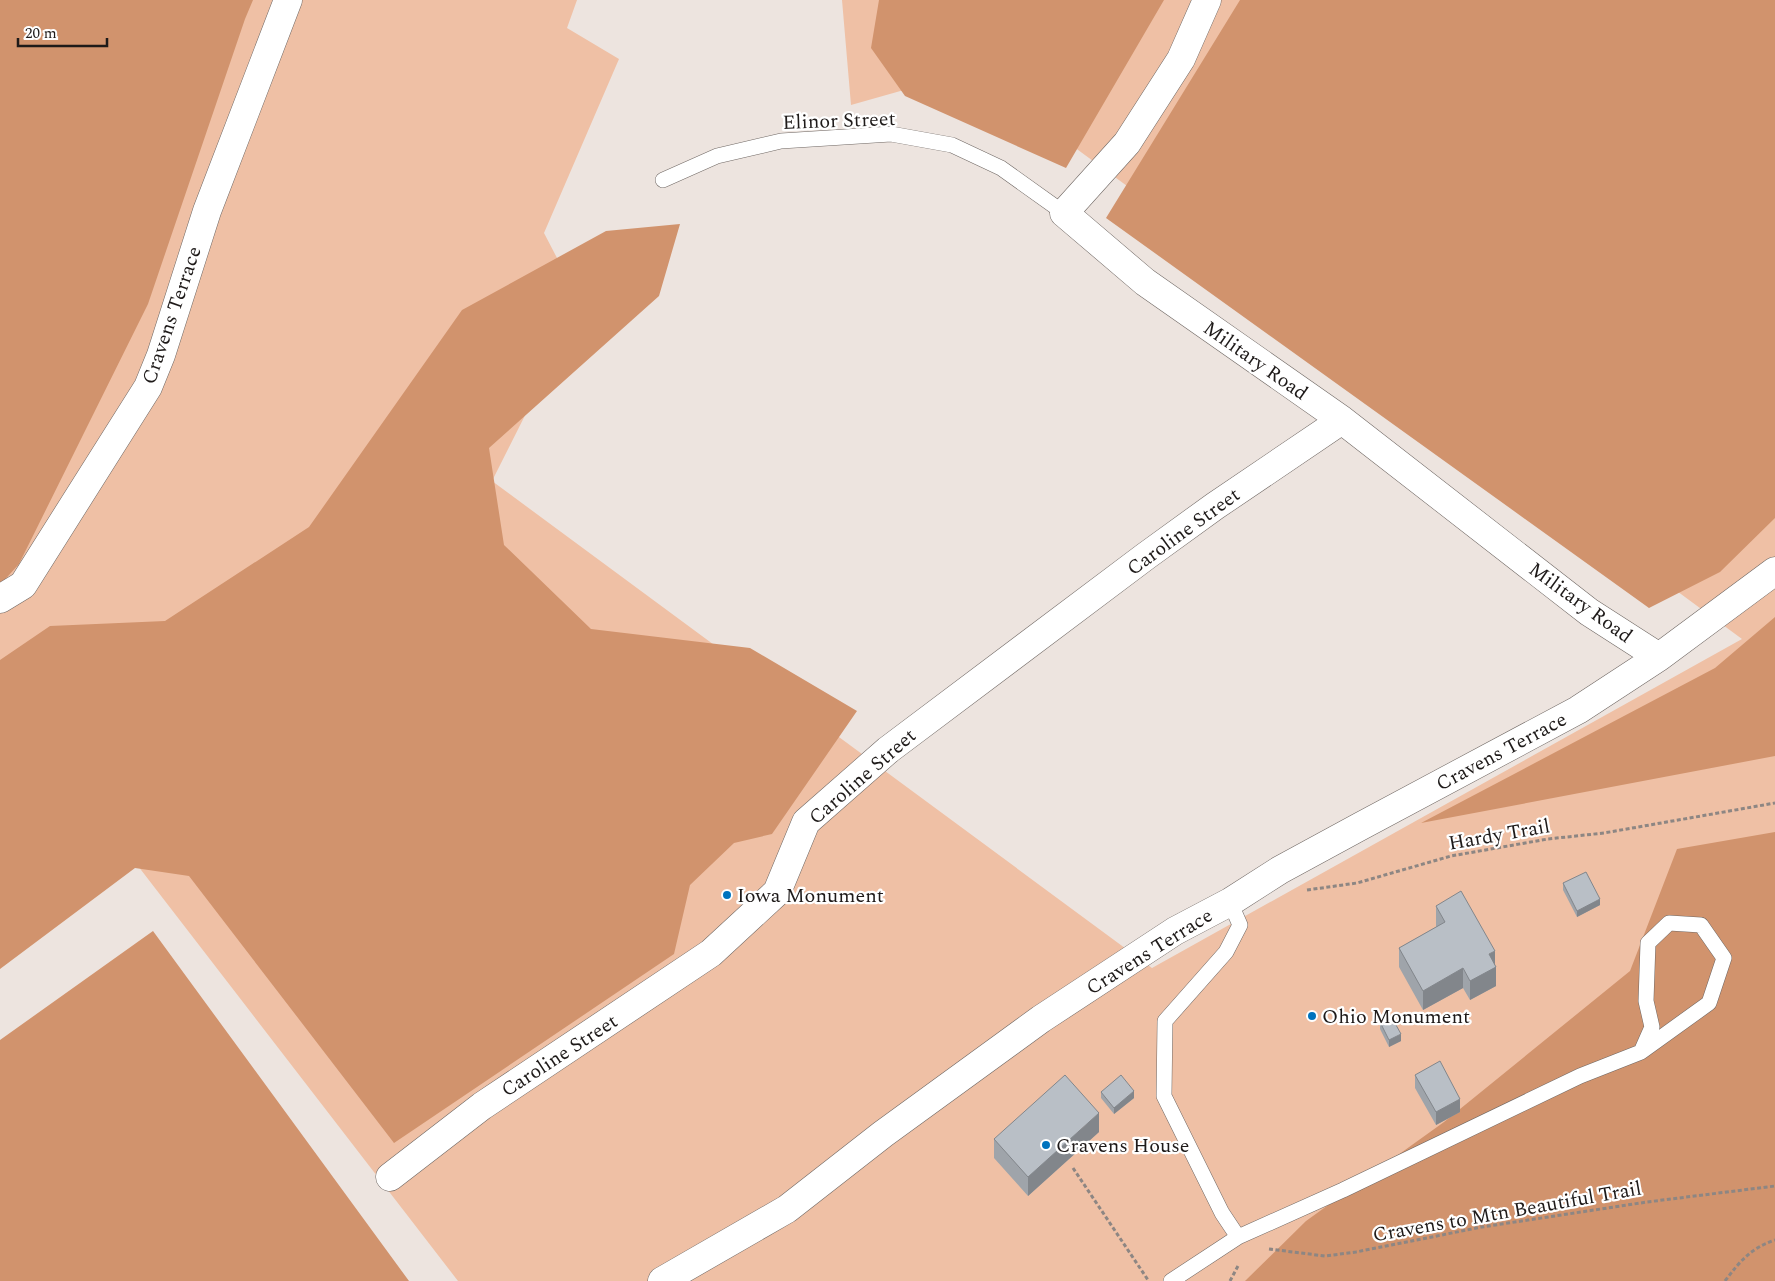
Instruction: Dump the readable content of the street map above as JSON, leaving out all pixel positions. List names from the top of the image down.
{
  "streets": {
    "street": ["Cravens Terrace", "Military Road", "Caroline Street"],
    "lane": ["Elinor Street"],
    "path": ["Hardy Trail", "Cravens to Mtn Beautiful Trail"]
  },
  "crossings": [
    ["Elinor Street", "Military Road"],
    ["Cravens Terrace", "Military Road"],
    ["Military Road", "Caroline Street"]
  ],
  "places": ["Iowa Monument", "Ohio Monument", "Cravens House"],
  "scale_bar": "20 m"
}
